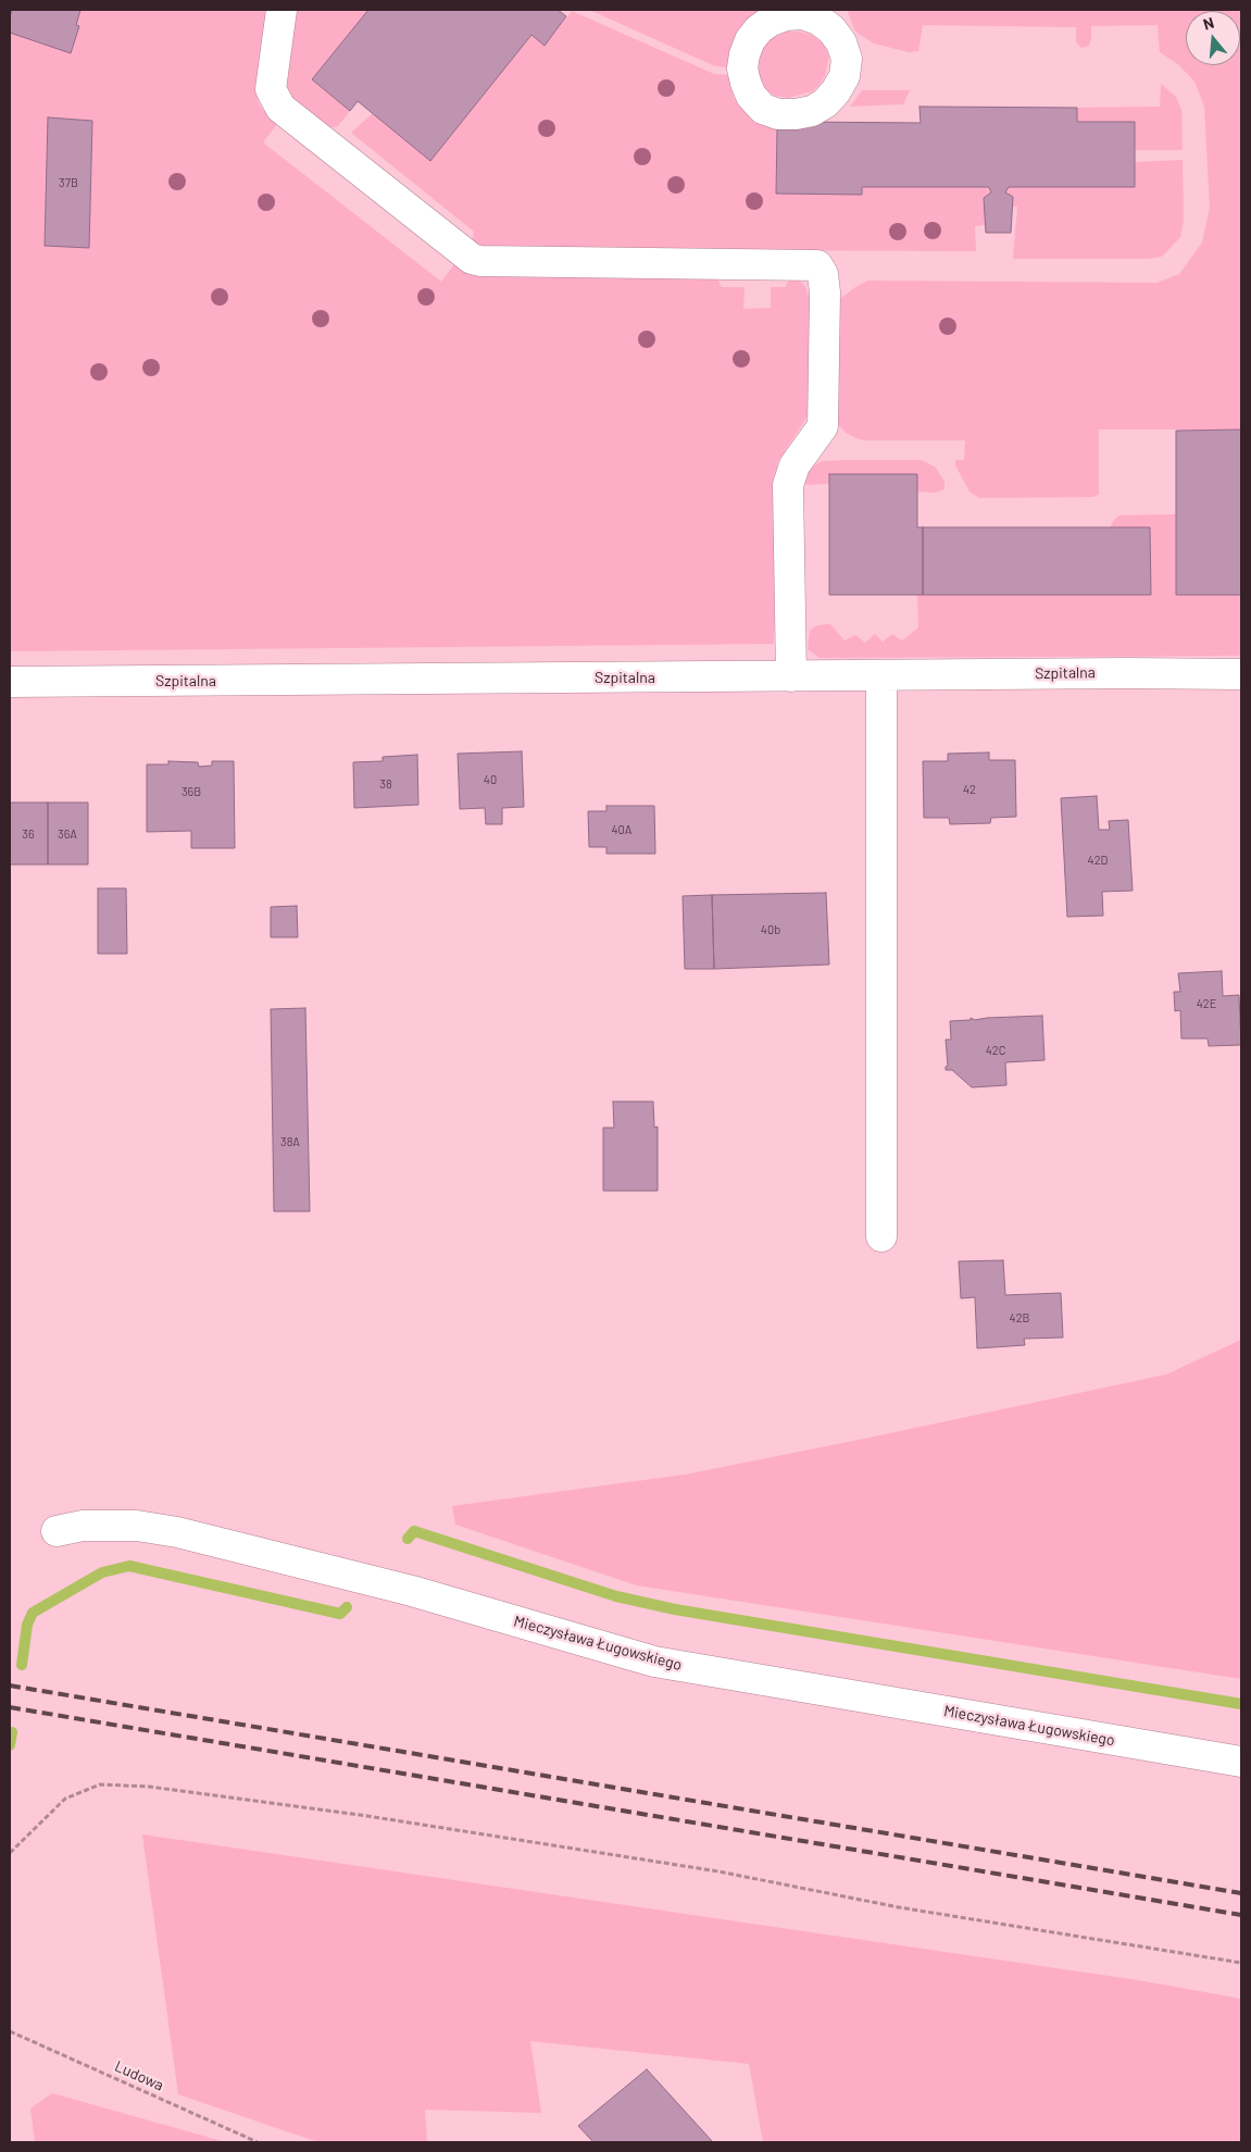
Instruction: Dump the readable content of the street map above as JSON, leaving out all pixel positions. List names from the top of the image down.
{
  "streets": {
    "street": ["Szpitalna", "Mieczysława Ługowskiego"],
    "path": ["Ludowa"]
  },
  "house_numbers": [
    "37B",
    "40",
    "38",
    "42",
    "36B",
    "40A",
    "36",
    "36A",
    "42D",
    "40b",
    "42E",
    "42C",
    "38A",
    "42B"
  ],
  "north": "top"
}
